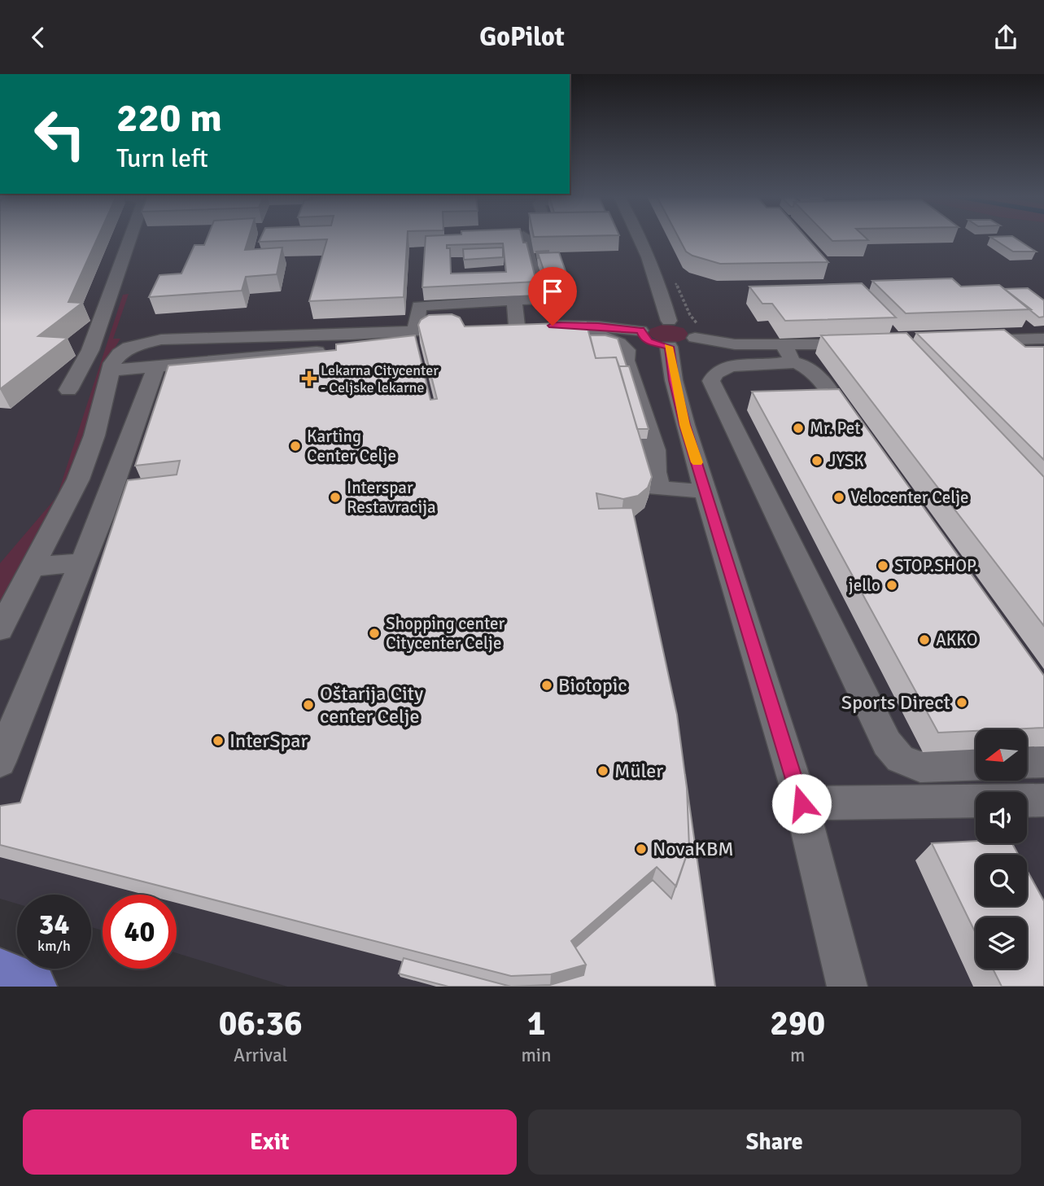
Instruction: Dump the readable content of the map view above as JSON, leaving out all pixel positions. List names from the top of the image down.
{
  "places": {
    "health": ["Lekarna Citycenter - Celjske lekarne"],
    "other": [
      "Mr. Pet",
      "Karting Center Celje",
      "JYSK",
      "Interspar Restavracija",
      "Velocenter Celje",
      "STOP.SHOP.",
      "jello",
      "Shopping center Citycenter Celje",
      "AKKO",
      "Biotopic",
      "Sports Direct",
      "Oštarija City center Celje",
      "InterSpar",
      "Müler",
      "NovaKBM"
    ]
  },
  "north": "left",
  "page": {
    "header": "GoPilot",
    "turn": ["220 m", "Turn left"],
    "speed": "34 km/h",
    "limit": "40",
    "eta": [
      "06:36",
      "Arrival",
      "1",
      "min",
      "290",
      "m"
    ],
    "buttons": ["Exit", "Share"]
  }
}
